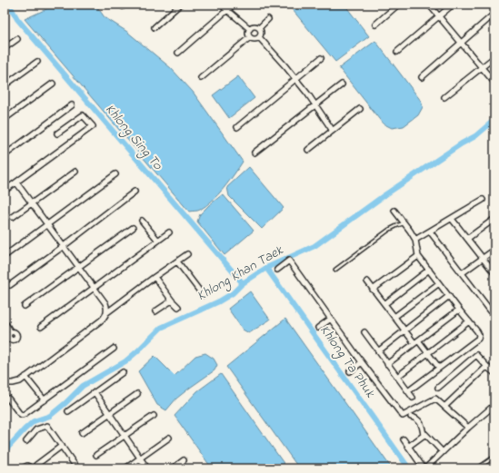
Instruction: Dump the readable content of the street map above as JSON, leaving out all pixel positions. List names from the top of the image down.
{
  "water": ["Khlong Sing To", "Khlong Khan Taek", "Khlong Ta Phuk"]
}
